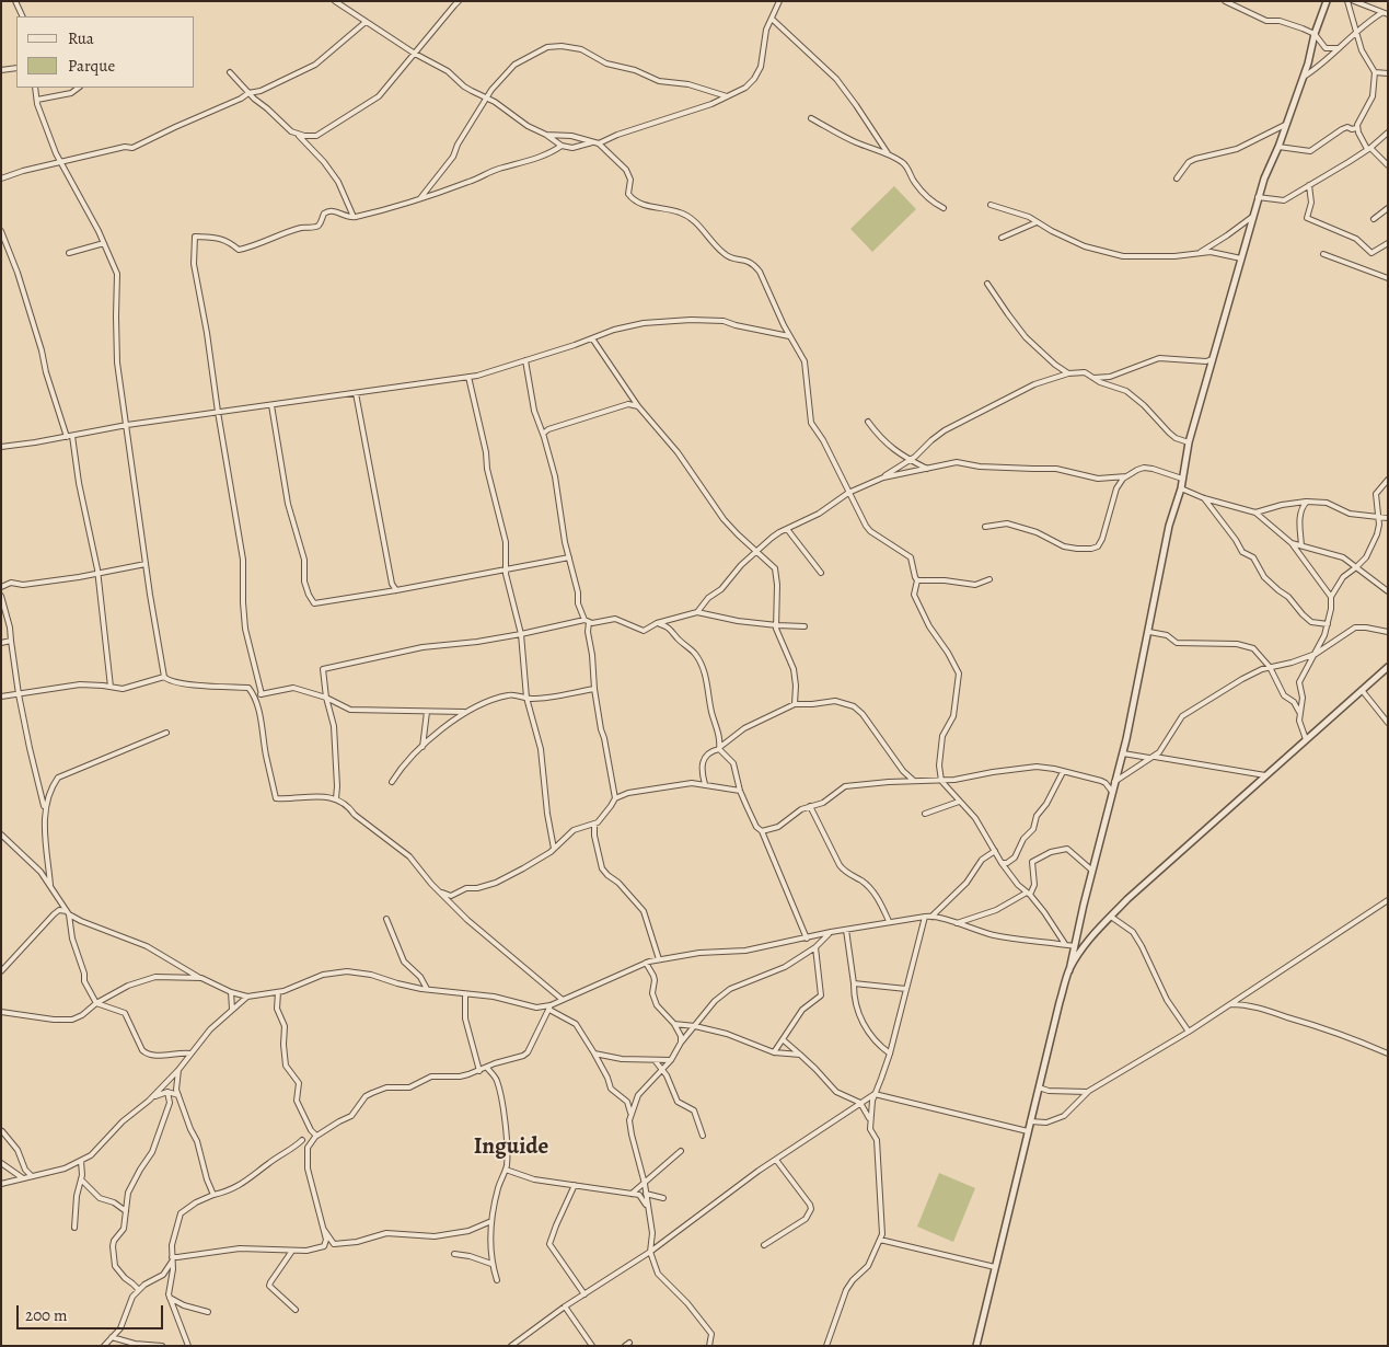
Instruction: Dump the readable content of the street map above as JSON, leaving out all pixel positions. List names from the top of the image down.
{
  "districts": ["Inguide"],
  "legend": ["Rua", "Parque"],
  "scale_bar": "200 m"
}
